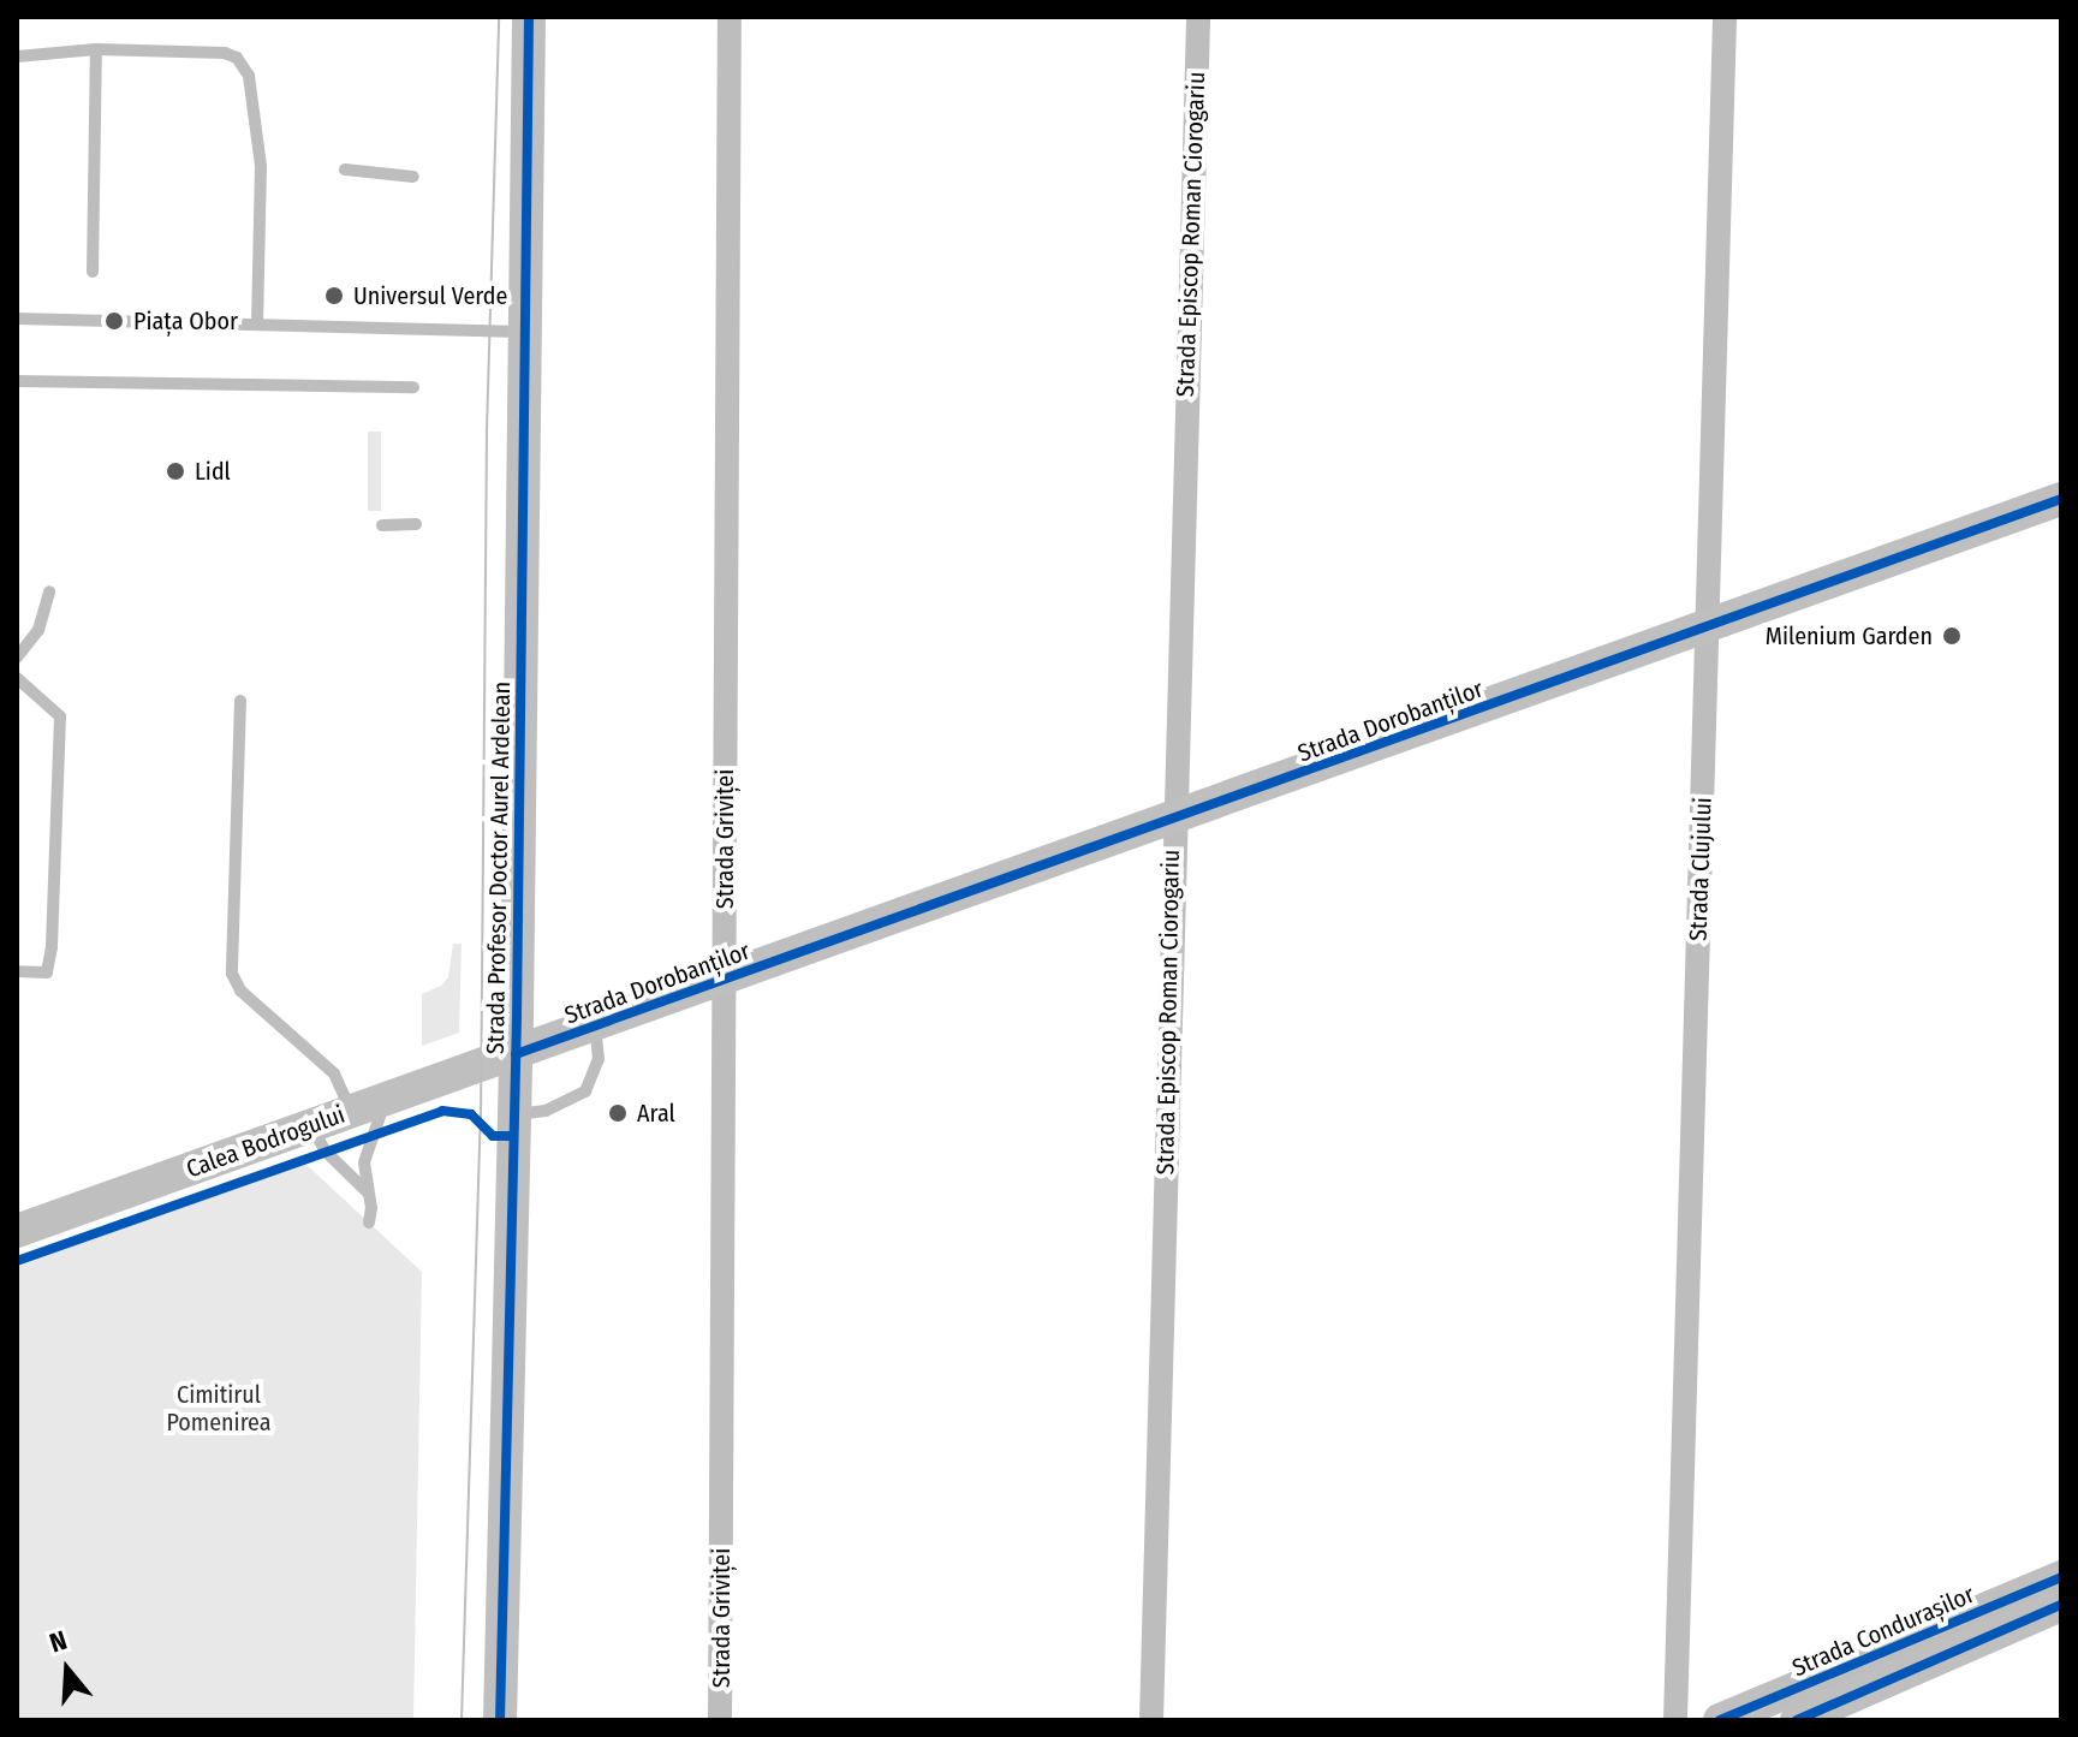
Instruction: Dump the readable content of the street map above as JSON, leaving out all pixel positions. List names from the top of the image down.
{
  "streets": {
    "main road": [
      "Strada Dorobanților",
      "Strada Profesor Doctor Aurel Ardelean",
      "Calea Bodrogului",
      "Strada Condurașilor"
    ],
    "street": ["Strada Episcop Roman Ciorogariu", "Strada Griviței", "Strada Clujului"]
  },
  "crossings": [
    ["Strada Episcop Roman Ciorogariu", "Strada Dorobanților"],
    ["Strada Dorobanților", "Strada Griviței"],
    ["Strada Dorobanților", "Strada Profesor Doctor Aurel Ardelean"],
    ["Strada Dorobanților", "Strada Clujului"],
    ["Strada Dorobanților", "Calea Bodrogului"],
    ["Strada Profesor Doctor Aurel Ardelean", "Calea Bodrogului"]
  ],
  "parks": ["Cimitirul Pomenirea"],
  "places": [
    "Universul Verde",
    "Piața Obor",
    "Lidl",
    "Milenium Garden",
    "Aral"
  ],
  "north": "top"
}
